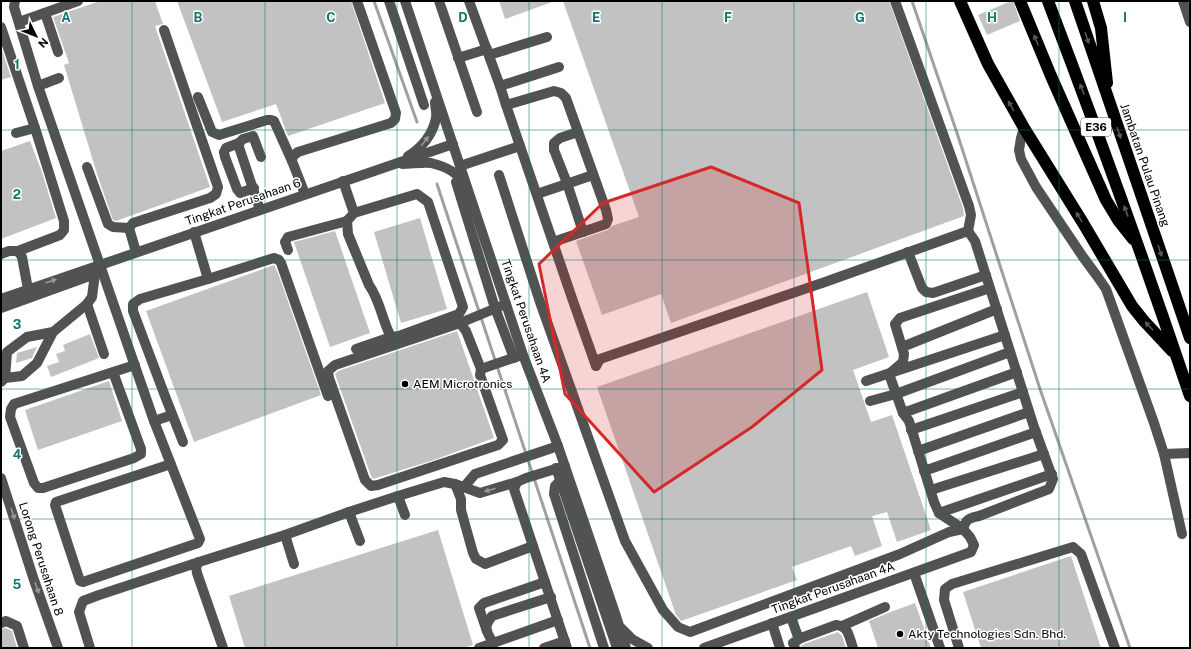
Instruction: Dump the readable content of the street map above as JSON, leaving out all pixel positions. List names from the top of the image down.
{
  "streets": {
    "highway": ["E36", "Jambatan Pulau Pinang"],
    "street": ["Tingkat Perusahaan 6", "Tingkat Perusahaan 4A", "Lorong Perusahaan 8"]
  },
  "crossings": [
    ["Tingkat Perusahaan 6", "Tingkat Perusahaan 4A"]
  ],
  "one_way": ["Lorong Perusahaan 8"],
  "places": ["AEM Microtronics", "Akty Technologies Sdn. Bhd."],
  "north": "bottom right",
  "grid": {
    "columns": [
      "A",
      "B",
      "C",
      "D",
      "E",
      "F",
      "G",
      "H",
      "I"
    ],
    "rows": [
      "1",
      "2",
      "3",
      "4",
      "5"
    ]
  }
}
